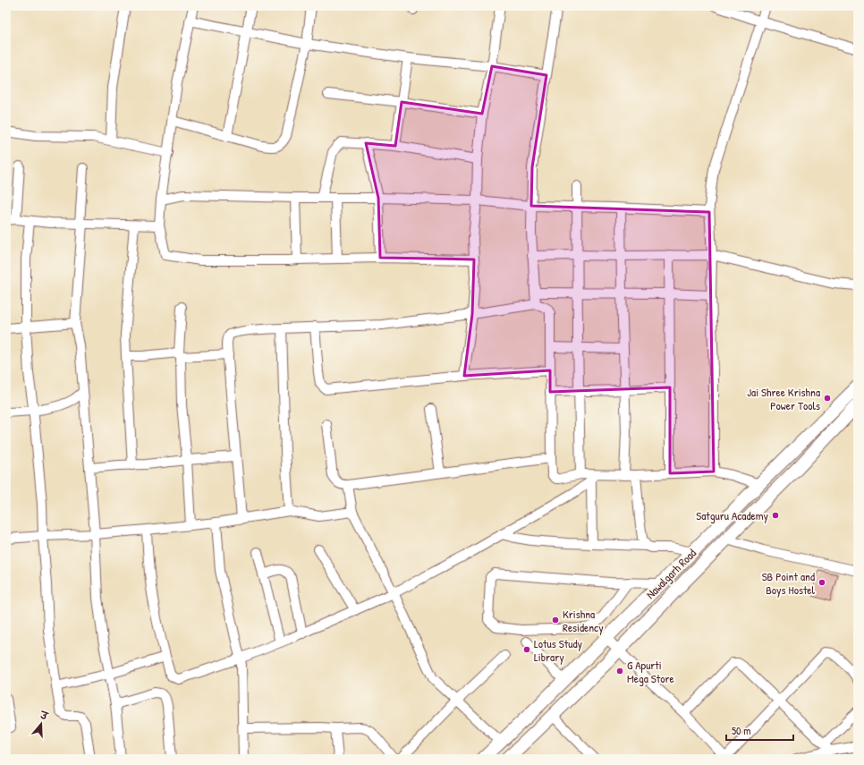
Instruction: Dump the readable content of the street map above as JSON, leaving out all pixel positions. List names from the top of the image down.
{
  "streets": {
    "street": ["Nawalgarh Road"]
  },
  "places": [
    "Jai Shree Krishna Power Tools",
    "Satguru Academy",
    "SB Point and Boys Hostel",
    "Krishna Residency",
    "Lotus Study Library",
    "G Apurti Mega Store"
  ],
  "scale_bar": "50 m",
  "north": "top"
}
